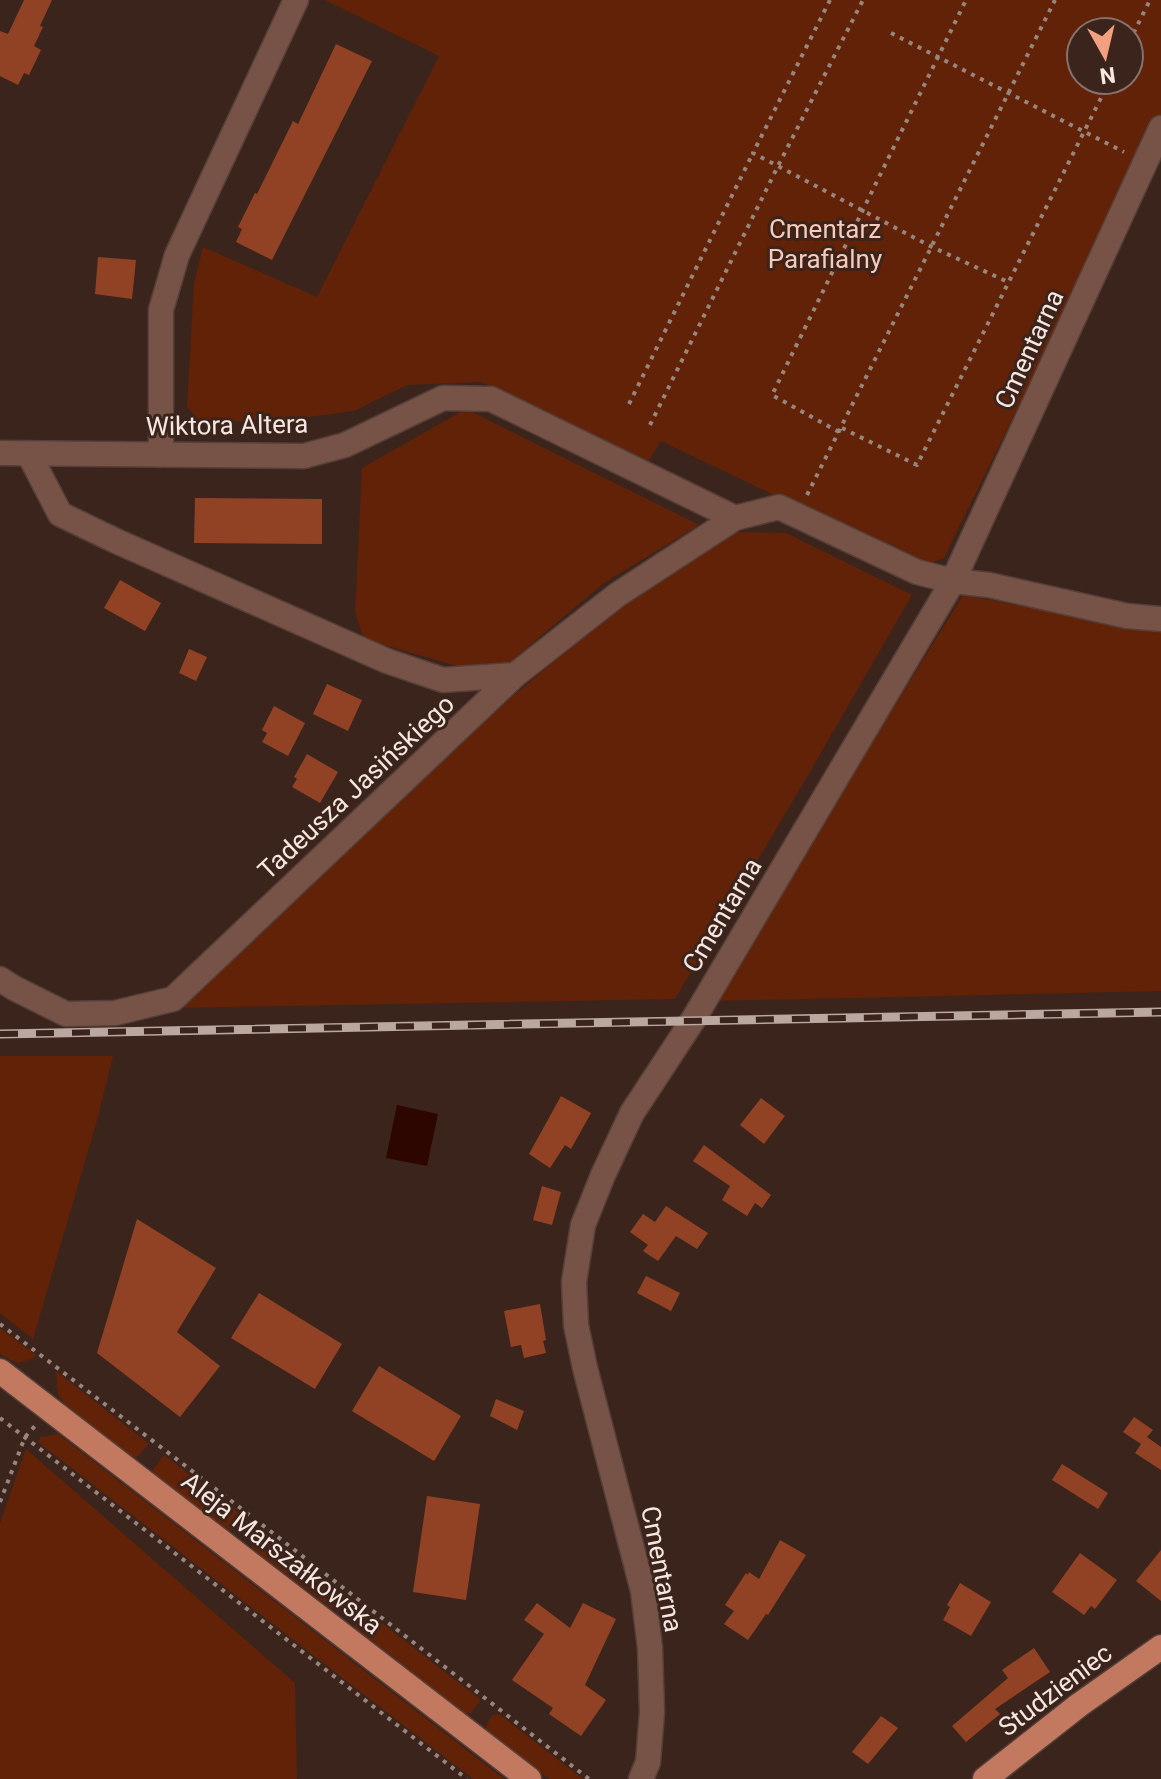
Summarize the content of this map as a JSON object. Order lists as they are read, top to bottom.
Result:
{
  "streets": {
    "main road": ["Aleja Marszałkowska", "Studzieniec"],
    "street": ["Cmentarna", "Wiktora Altera", "Tadeusza Jasińskiego"]
  },
  "crossings": [
    ["Cmentarna", "Tadeusza Jasińskiego"],
    ["Wiktora Altera", "Tadeusza Jasińskiego"]
  ],
  "parks": ["Cmentarz Parafialny"],
  "north": "bottom"
}
